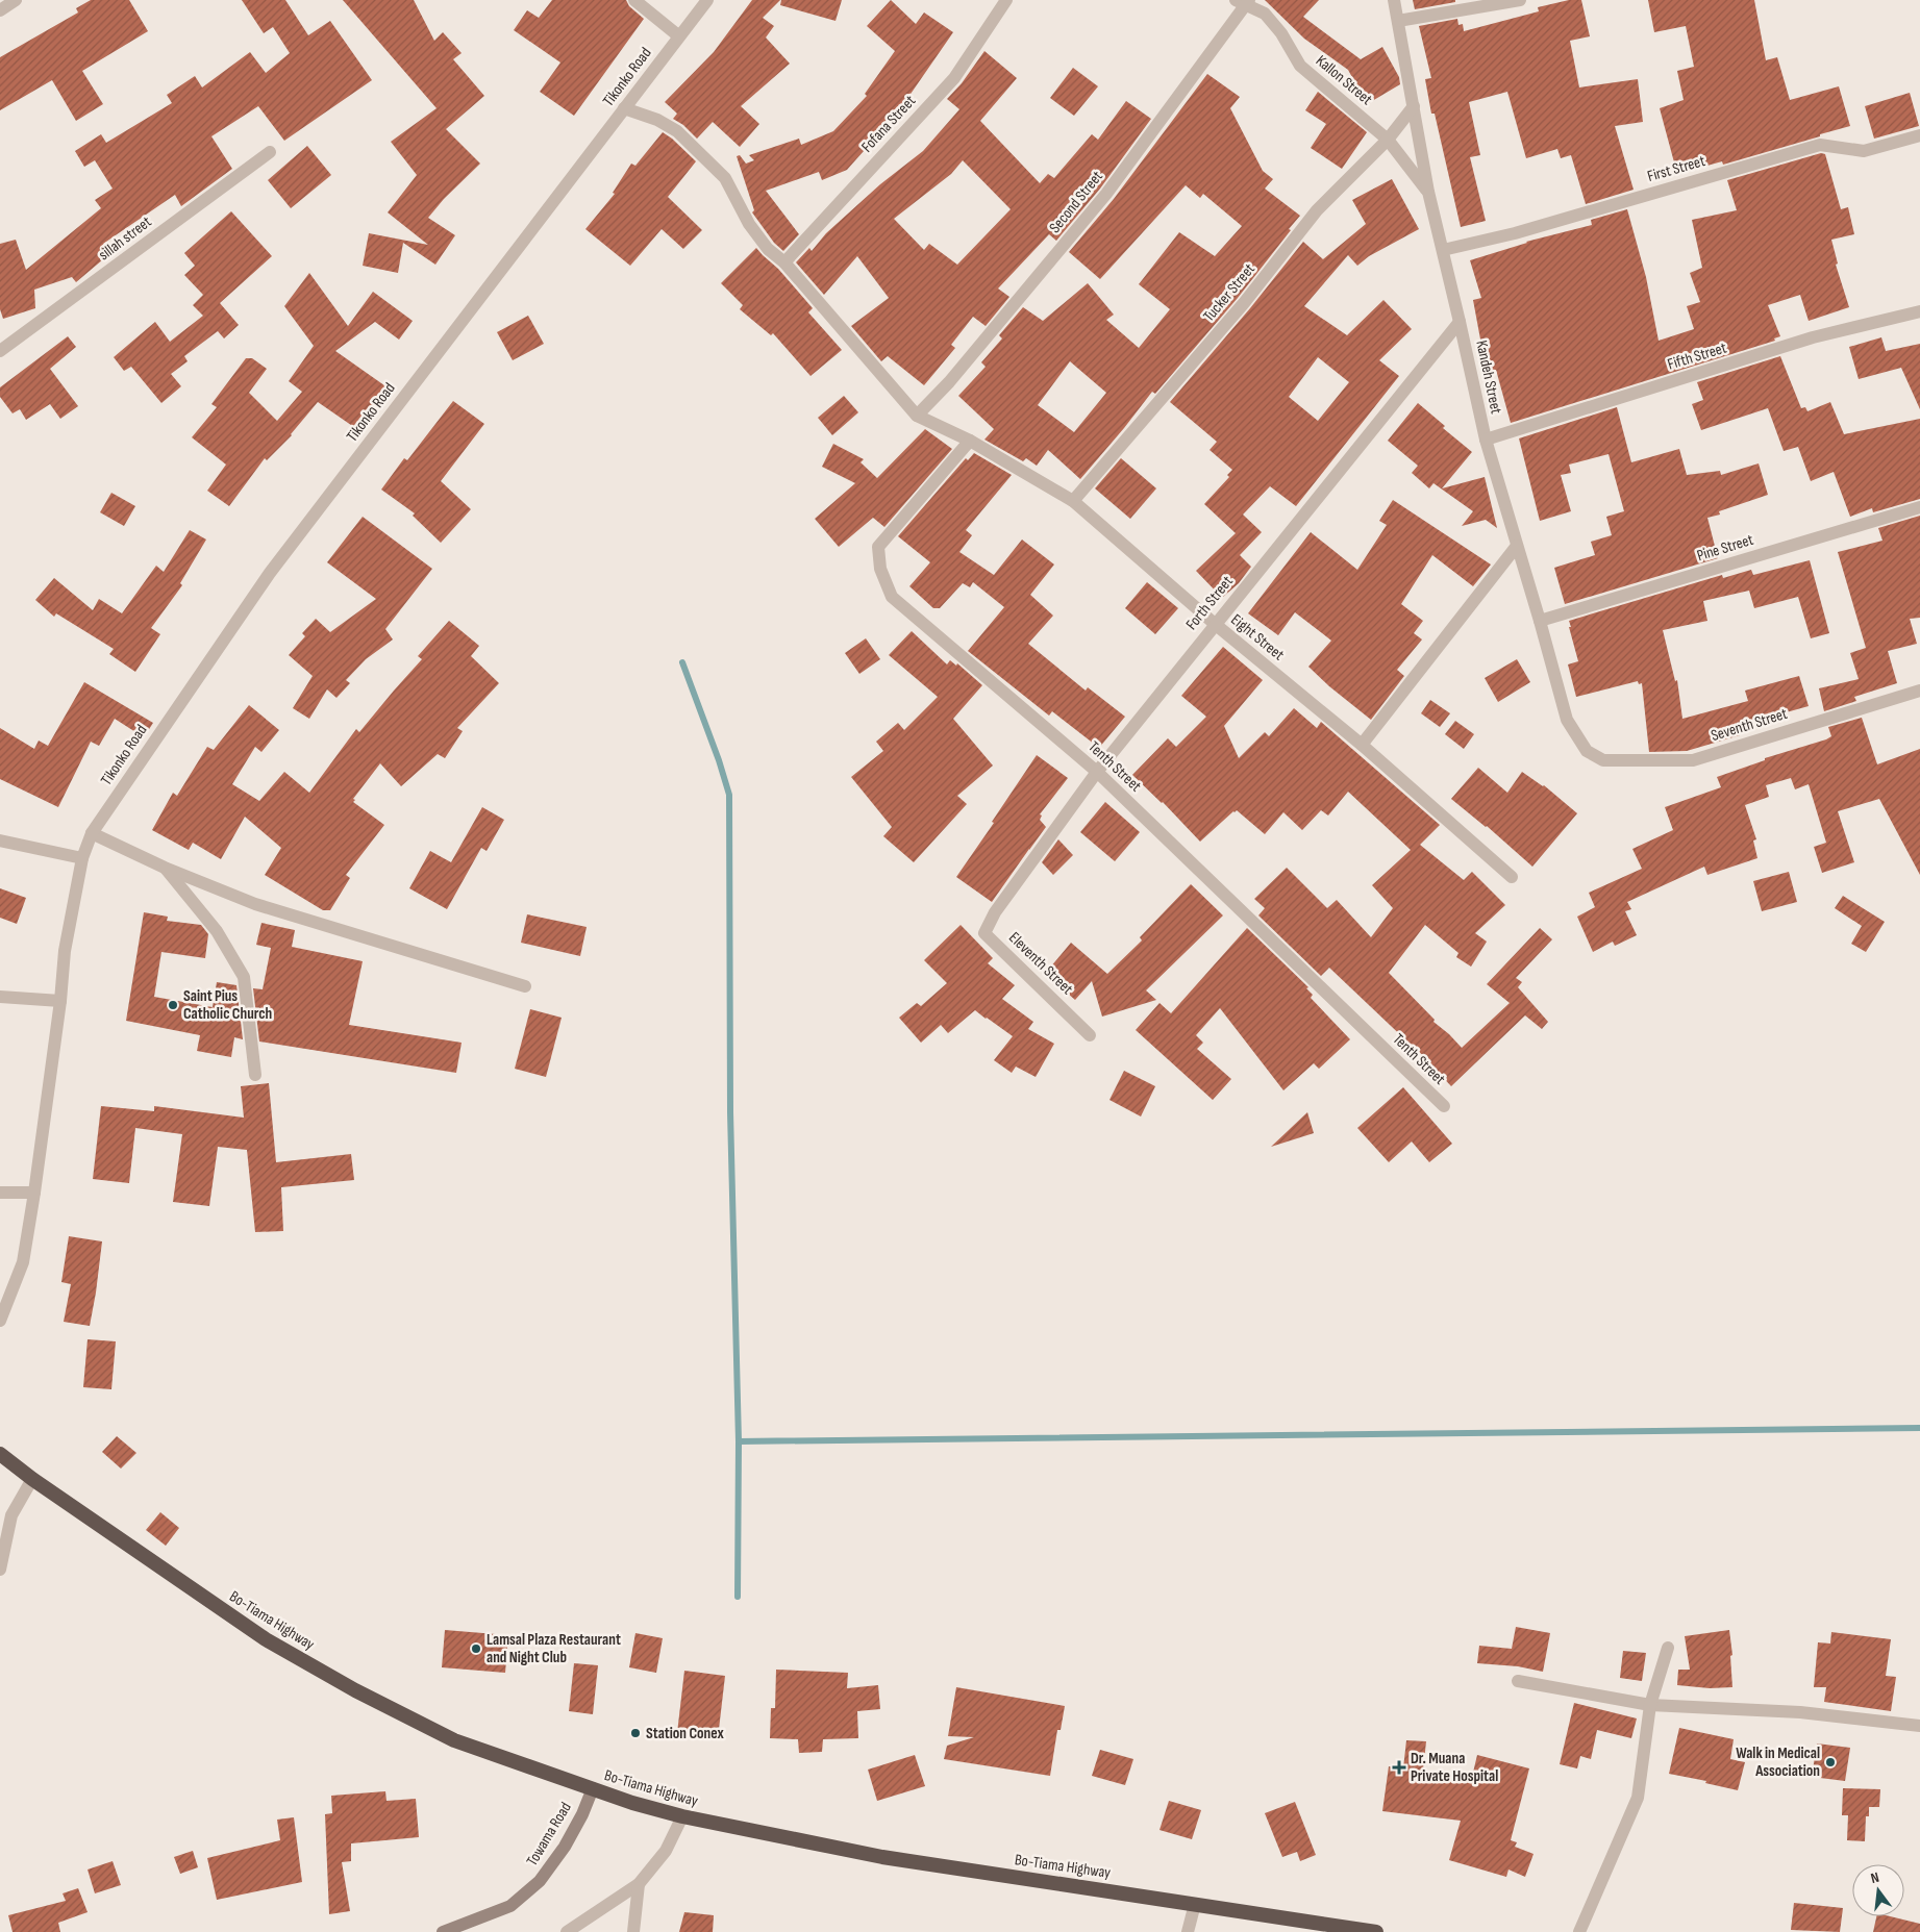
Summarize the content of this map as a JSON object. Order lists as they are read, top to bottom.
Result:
{
  "streets": {
    "highway": ["Bo-Tiama Highway"],
    "main road": ["Towama Road"],
    "street": [
      "Tikonko Road",
      "Kallon Street",
      "Fofana Street",
      "First Street",
      "Second Street",
      "sillah street",
      "Tucker Street",
      "Fifth Street",
      "Kandeh Street",
      "Pine Street",
      "Forth Street",
      "Eight Street",
      "Seventh Street",
      "Tenth Street",
      "Eleventh Street"
    ]
  },
  "crossings": [
    ["Kallon Street", "Second Street"],
    ["Kallon Street", "Tucker Street"],
    ["Kallon Street", "Kandeh Street"],
    ["First Street", "Kandeh Street"],
    ["Second Street", "Eight Street"],
    ["Tucker Street", "Kandeh Street"],
    ["Tucker Street", "Eight Street"],
    ["Fifth Street", "Kandeh Street"],
    ["Kandeh Street", "Pine Street"],
    ["Kandeh Street", "Forth Street"],
    ["Kandeh Street", "Seventh Street"],
    ["Forth Street", "Eight Street"],
    ["Forth Street", "Tenth Street"],
    ["Forth Street", "Eleventh Street"],
    ["Eight Street", "Tenth Street"],
    ["Bo-Tiama Highway", "Towama Road"]
  ],
  "places": {
    "other": [
      "Saint Pius Catholic Church",
      "Lamsal Plaza Restaurant and Night Club",
      "Station Conex",
      "Walk in Medical Association"
    ],
    "health": ["Dr. Muana Private Hospital"]
  },
  "north": "top"
}
